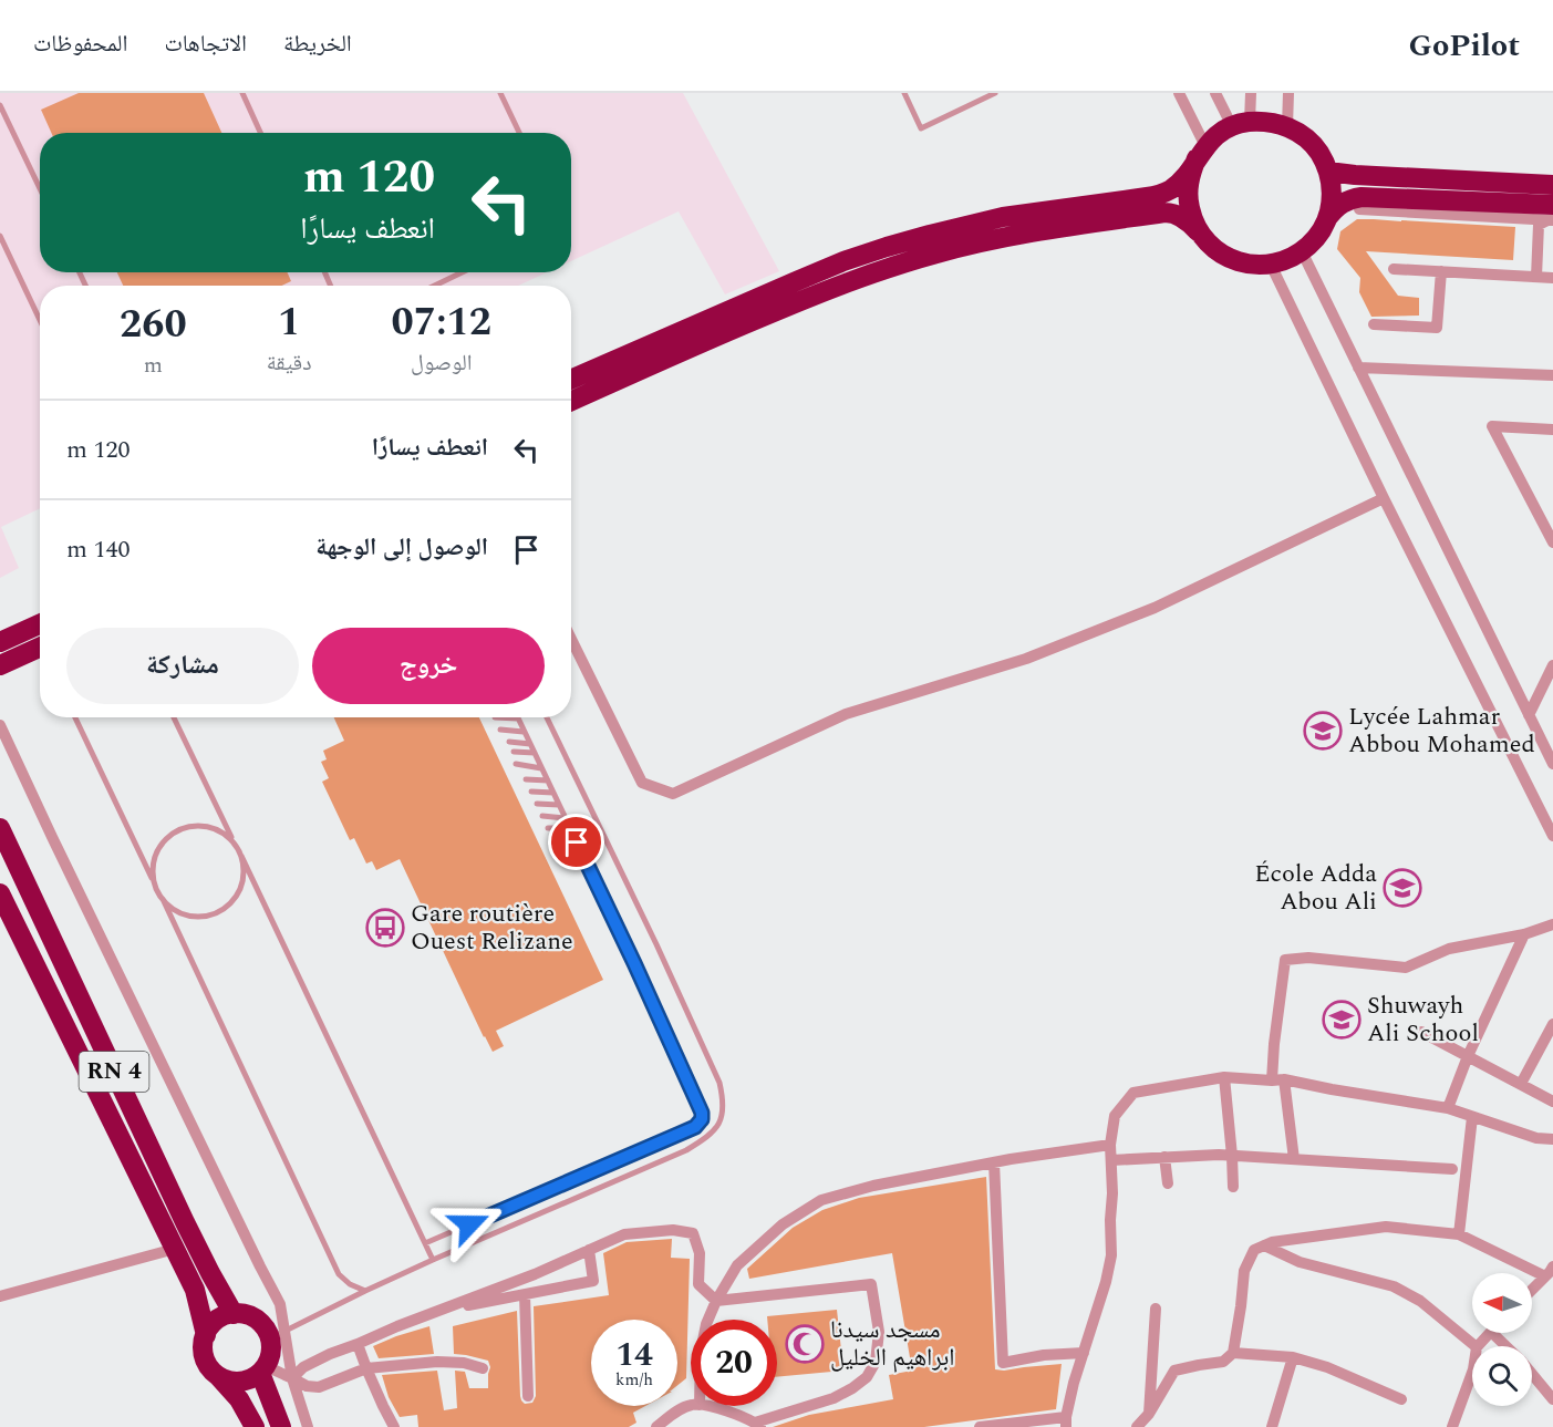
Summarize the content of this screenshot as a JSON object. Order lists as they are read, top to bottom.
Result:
{
  "streets": {
    "highway": ["RN 4"]
  },
  "places": {
    "school or university": ["Lycée Lahmar Abbou Mohamed", "École Adda Abou Ali", "Shuwayh Ali School"],
    "bus stop": ["Gare routière Ouest Relizane"],
    "mosque": ["مسجد سيدنا ابراهيم الخليل"]
  },
  "north": "left",
  "page": {
    "header": "GoPilot",
    "nav": ["الخريطة", "الاتجاهات", "المحفوظات"],
    "turn": ["120 m", "انعطف يسارًا"],
    "eta": [
      "07:12",
      "الوصول",
      "1",
      "دقيقة",
      "260",
      "m"
    ],
    "list": [
      {
        "name": "انعطف يسارًا",
        "value": "120 m"
      },
      {
        "name": "الوصول إلى الوجهة",
        "value": "140 m"
      }
    ],
    "buttons": ["خروج", "مشاركة"],
    "speed": "14 km/h",
    "limit": "20"
  }
}
